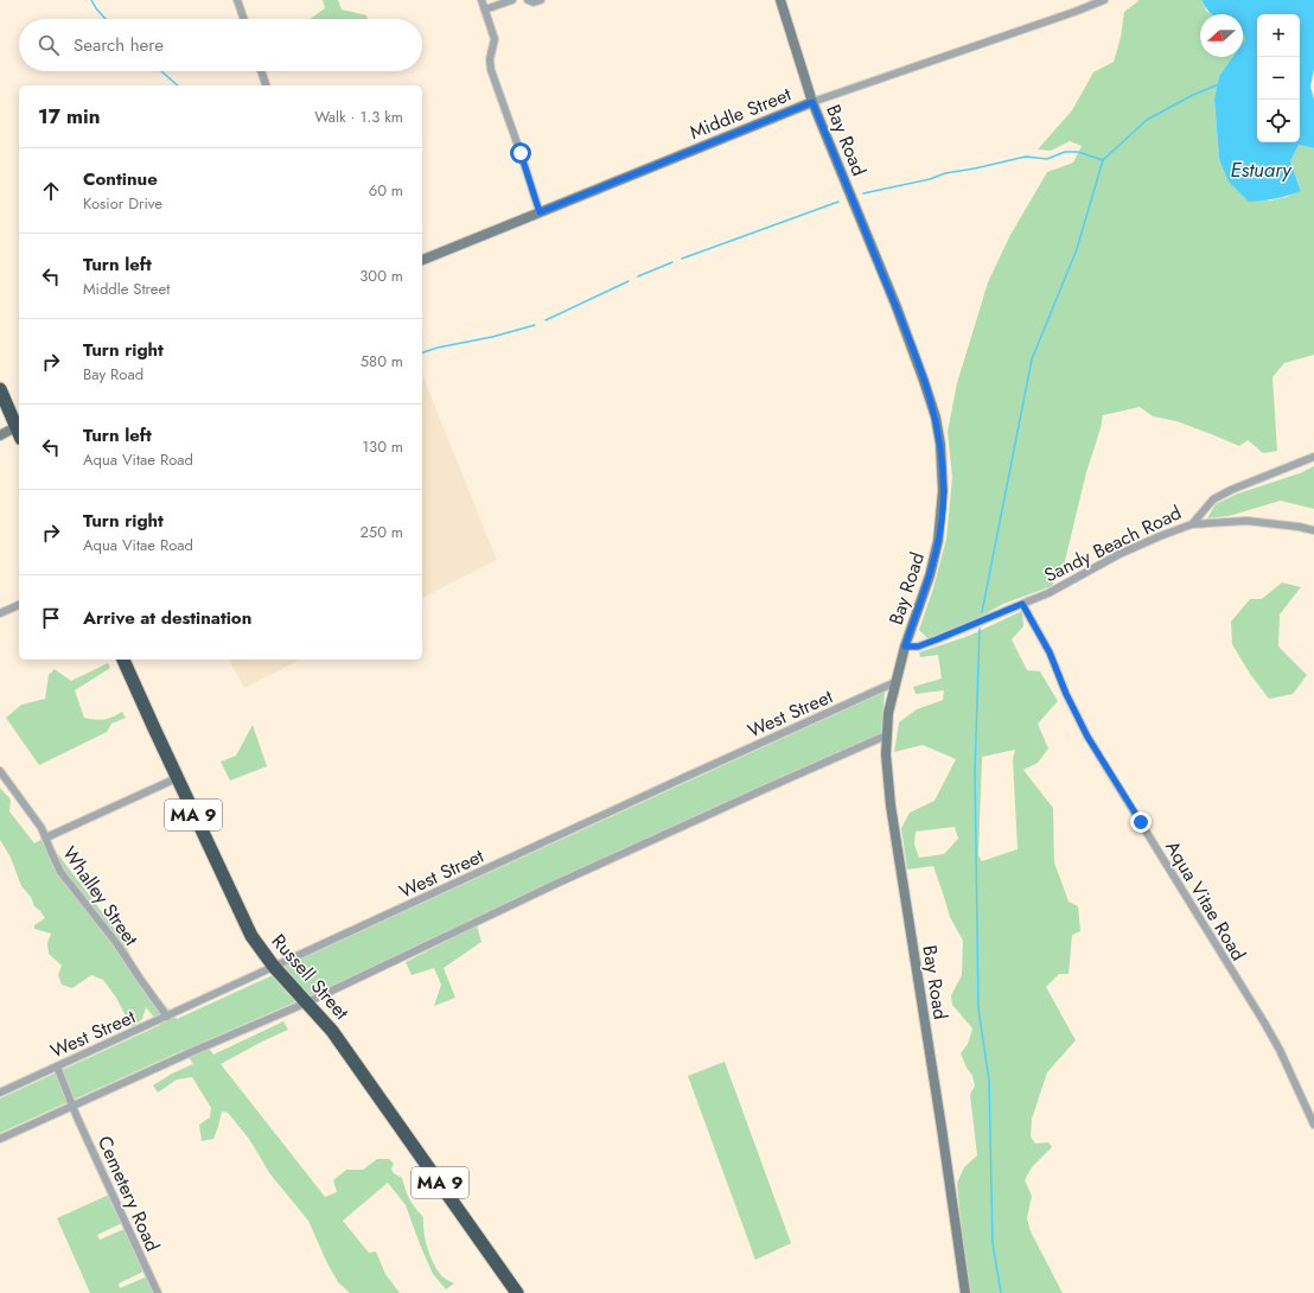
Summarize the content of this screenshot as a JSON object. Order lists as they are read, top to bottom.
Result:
{
  "streets": {
    "highway": ["MA 9", "Russell Street"],
    "main road": ["Middle Street", "Bay Road"],
    "street": [
      "Sandy Beach Road",
      "West Street",
      "Whalley Street",
      "Aqua Vitae Road",
      "Cemetery Road"
    ]
  },
  "crossings": [
    ["Middle Street", "Bay Road"],
    ["Bay Road", "West Street"],
    ["Sandy Beach Road", "Aqua Vitae Road"],
    ["West Street", "Whalley Street"],
    ["West Street", "Russell Street"],
    ["West Street", "Cemetery Road"],
    ["Whalley Street", "Russell Street"]
  ],
  "water": ["Estuary"],
  "north": "left",
  "page": {
    "map_buttons": ["+", "−"],
    "search": "Search here",
    "heading": ["17 min", "Walk · 1.3 km"],
    "list": [
      ["Continue", "Kosior Drive", "60 m"],
      ["Turn left", "Middle Street", "300 m"],
      ["Turn right", "Bay Road", "580 m"],
      ["Turn left", "Aqua Vitae Road", "130 m"],
      ["Turn right", "Aqua Vitae Road", "250 m"],
      "Arrive at destination"
    ]
  }
}
